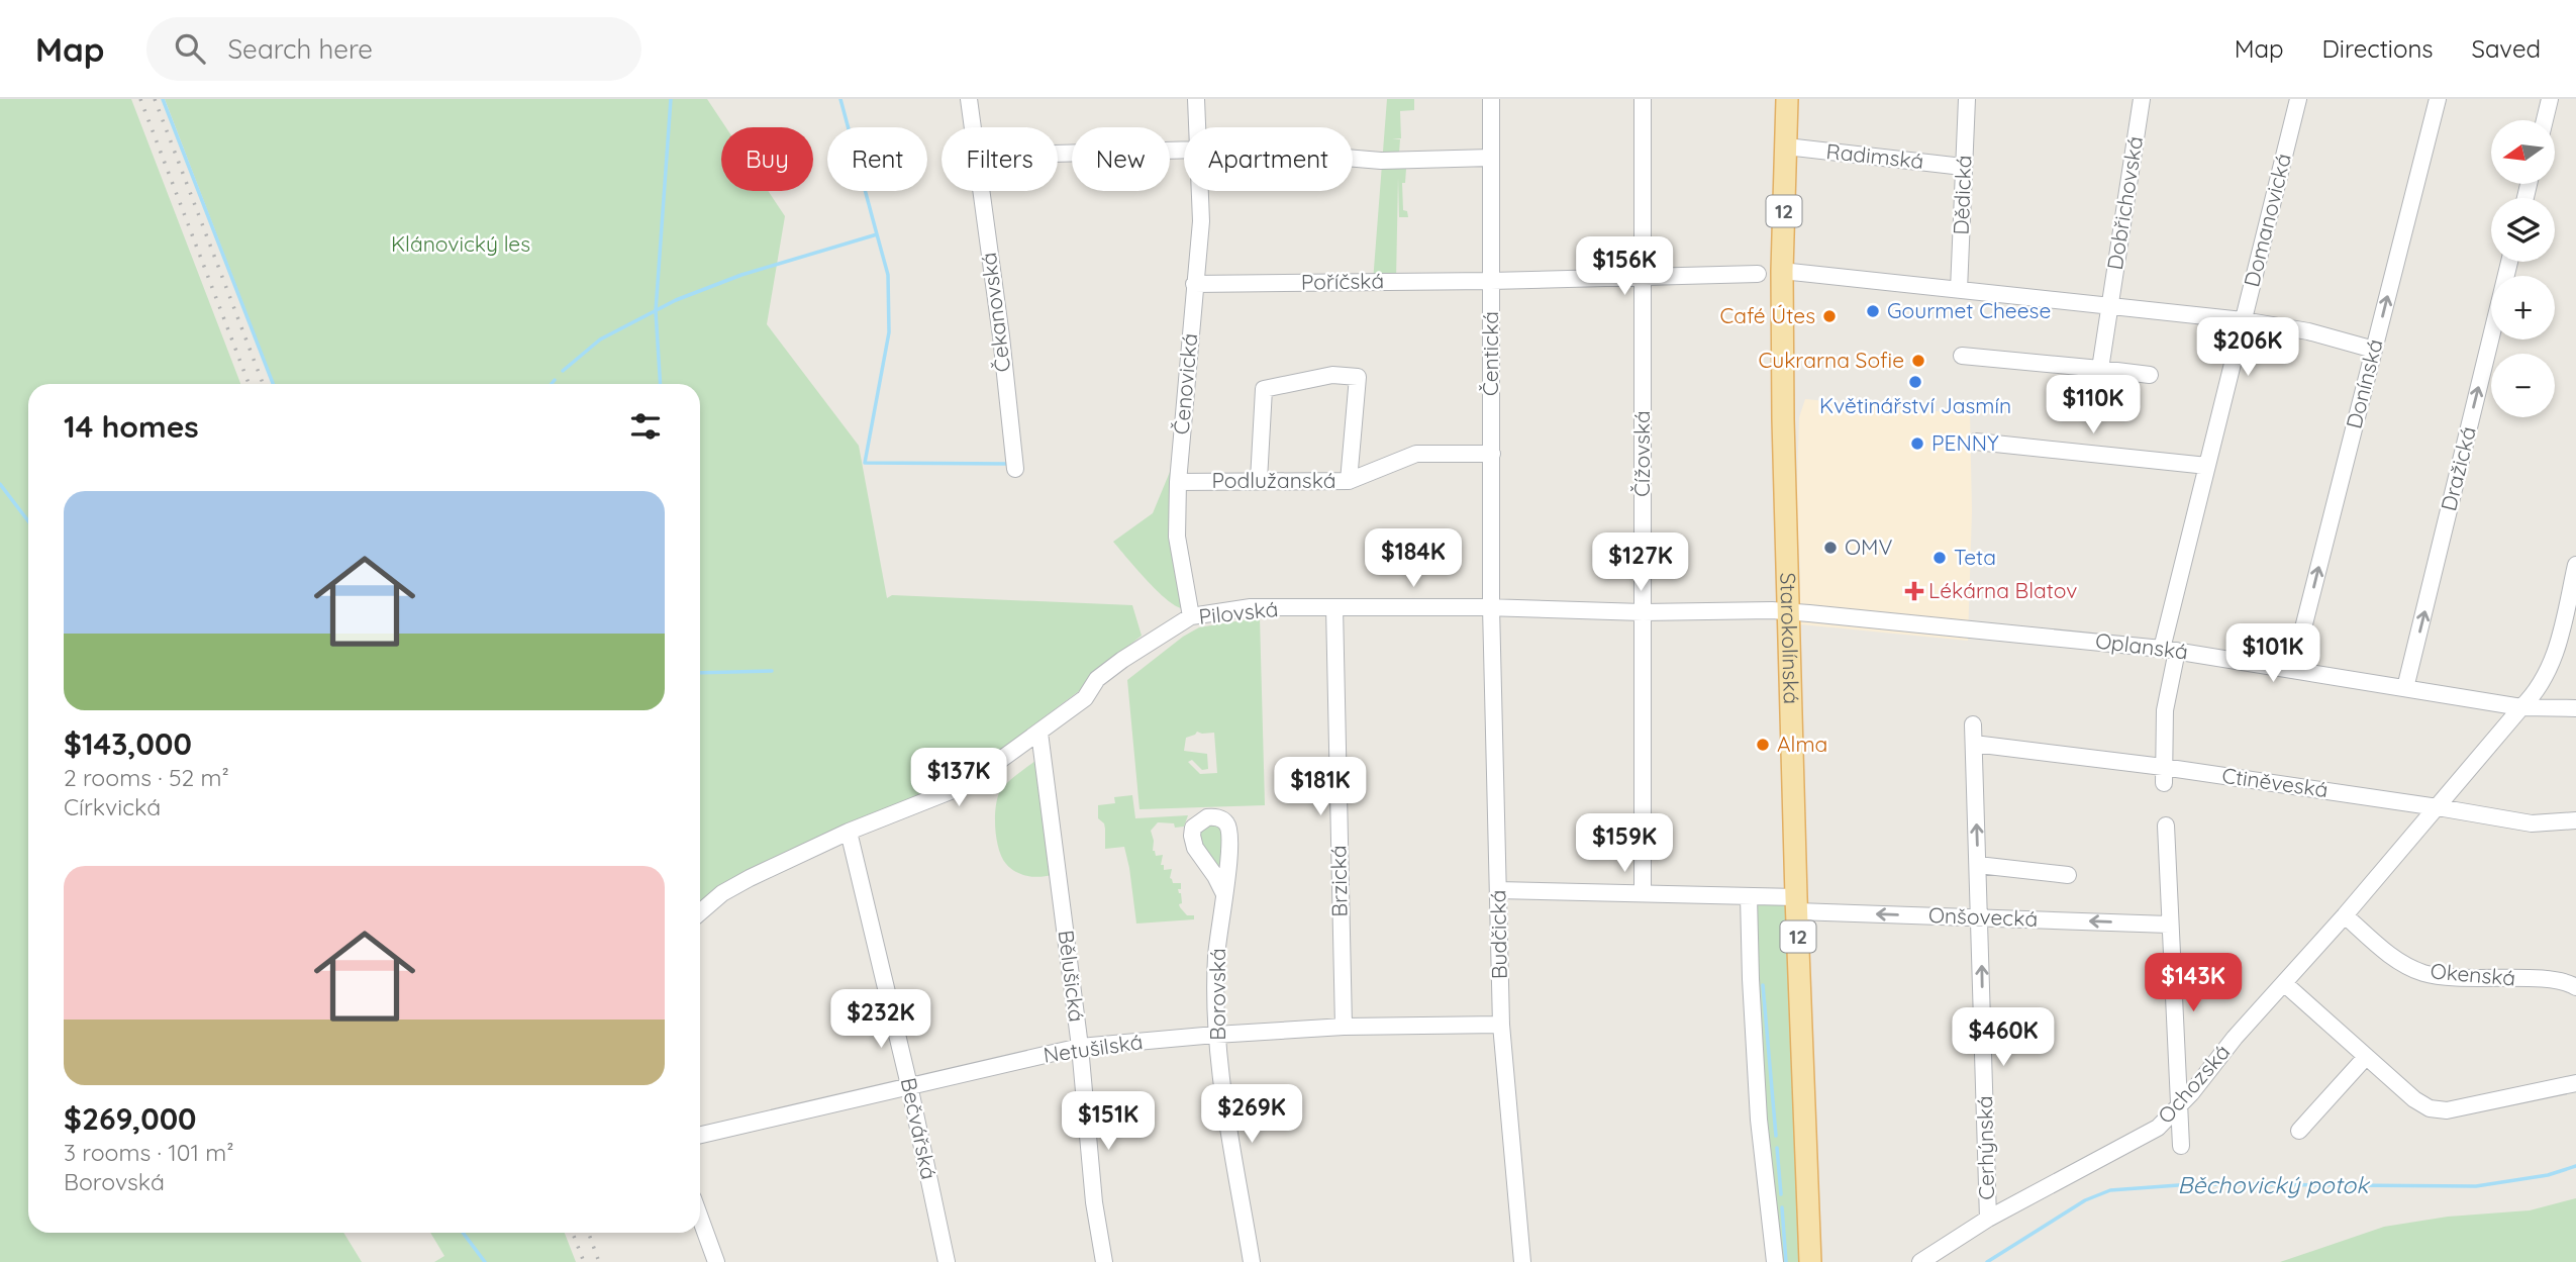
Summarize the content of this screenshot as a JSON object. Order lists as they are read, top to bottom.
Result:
{
  "streets": {
    "main road": ["12", "Starokolínská"],
    "street": [
      "Radimská",
      "Dědická",
      "Dobřichovská",
      "Domanovická",
      "Poříčská",
      "Čekanovská",
      "Čentická",
      "Čenovická",
      "Donínská",
      "Čížovská",
      "Dražická",
      "Podlužanská",
      "Pilovská",
      "Oplanská",
      "Ctiněveská",
      "Brzická",
      "Onšovecká",
      "Budčická",
      "Okenská",
      "Bělušická",
      "Borovská",
      "Netušilská",
      "Ochozská",
      "Bečvářská",
      "Cerhýnská"
    ]
  },
  "crossings": [
    ["Radimská", "Dědická"],
    ["Radimská", "Starokolínská"],
    ["Domanovická", "Oplanská"],
    ["Domanovická", "Ctiněveská"],
    ["Poříčská", "Čentická"],
    ["Poříčská", "Čenovická"],
    ["Poříčská", "Čížovská"],
    ["Čentická", "Podlužanská"],
    ["Čentická", "Pilovská"],
    ["Čentická", "Budčická"],
    ["Čenovická", "Podlužanská"],
    ["Čenovická", "Pilovská"],
    ["Donínská", "Oplanská"],
    ["Čížovská", "Pilovská"],
    ["Čížovská", "Onšovecká"],
    ["Dražická", "Oplanská"],
    ["Pilovská", "Starokolínská"],
    ["Pilovská", "Oplanská"],
    ["Pilovská", "Brzická"],
    ["Pilovská", "Budčická"],
    ["Pilovská", "Bělušická"],
    ["Pilovská", "Bečvářská"],
    ["Starokolínská", "Oplanská"],
    ["Starokolínská", "Onšovecká"],
    ["Oplanská", "Ochozská"],
    ["Ctiněveská", "Ochozská"],
    ["Ctiněveská", "Cerhýnská"],
    ["Brzická", "Netušilská"],
    ["Onšovecká", "Budčická"],
    ["Onšovecká", "Cerhýnská"],
    ["Budčická", "Netušilská"],
    ["Okenská", "Ochozská"],
    ["Bělušická", "Netušilská"],
    ["Borovská", "Netušilská"],
    ["Netušilská", "Bečvářská"],
    ["Ochozská", "Cerhýnská"]
  ],
  "one_way": [
    "Donínská",
    "Dražická",
    "Onšovecká",
    "Cerhýnská"
  ],
  "water": ["Běchovický potok"],
  "parks": ["Klánovický les"],
  "places": {
    "other": [
      "Gourmet Cheese",
      "Café Útes",
      "Cukrarna Sofie",
      "Květinářství Jasmín",
      "PENNY",
      "OMV",
      "Teta",
      "Alma"
    ],
    "health": ["Lékárna Blatov"]
  },
  "north": "left",
  "page": {
    "header": "Map",
    "search": "Search here",
    "nav": ["Map", "Directions", "Saved"],
    "map_buttons": ["+", "−"],
    "chip": [
      "Buy",
      "Rent",
      "Filters",
      "New",
      "Apartment"
    ],
    "price": [
      "$156K",
      "$206K",
      "$110K",
      "$184K",
      "$127K",
      "$101K",
      "$137K",
      "$181K",
      "$159K",
      "$143K",
      "$232K",
      "$460K",
      "$269K",
      "$151K"
    ],
    "heading": "14 homes",
    "list": [
      {
        "name": "$143,000",
        "note": "2 rooms · 52 m² · Církvická"
      },
      {
        "name": "$269,000",
        "note": "3 rooms · 101 m² · Borovská"
      }
    ]
  }
}
